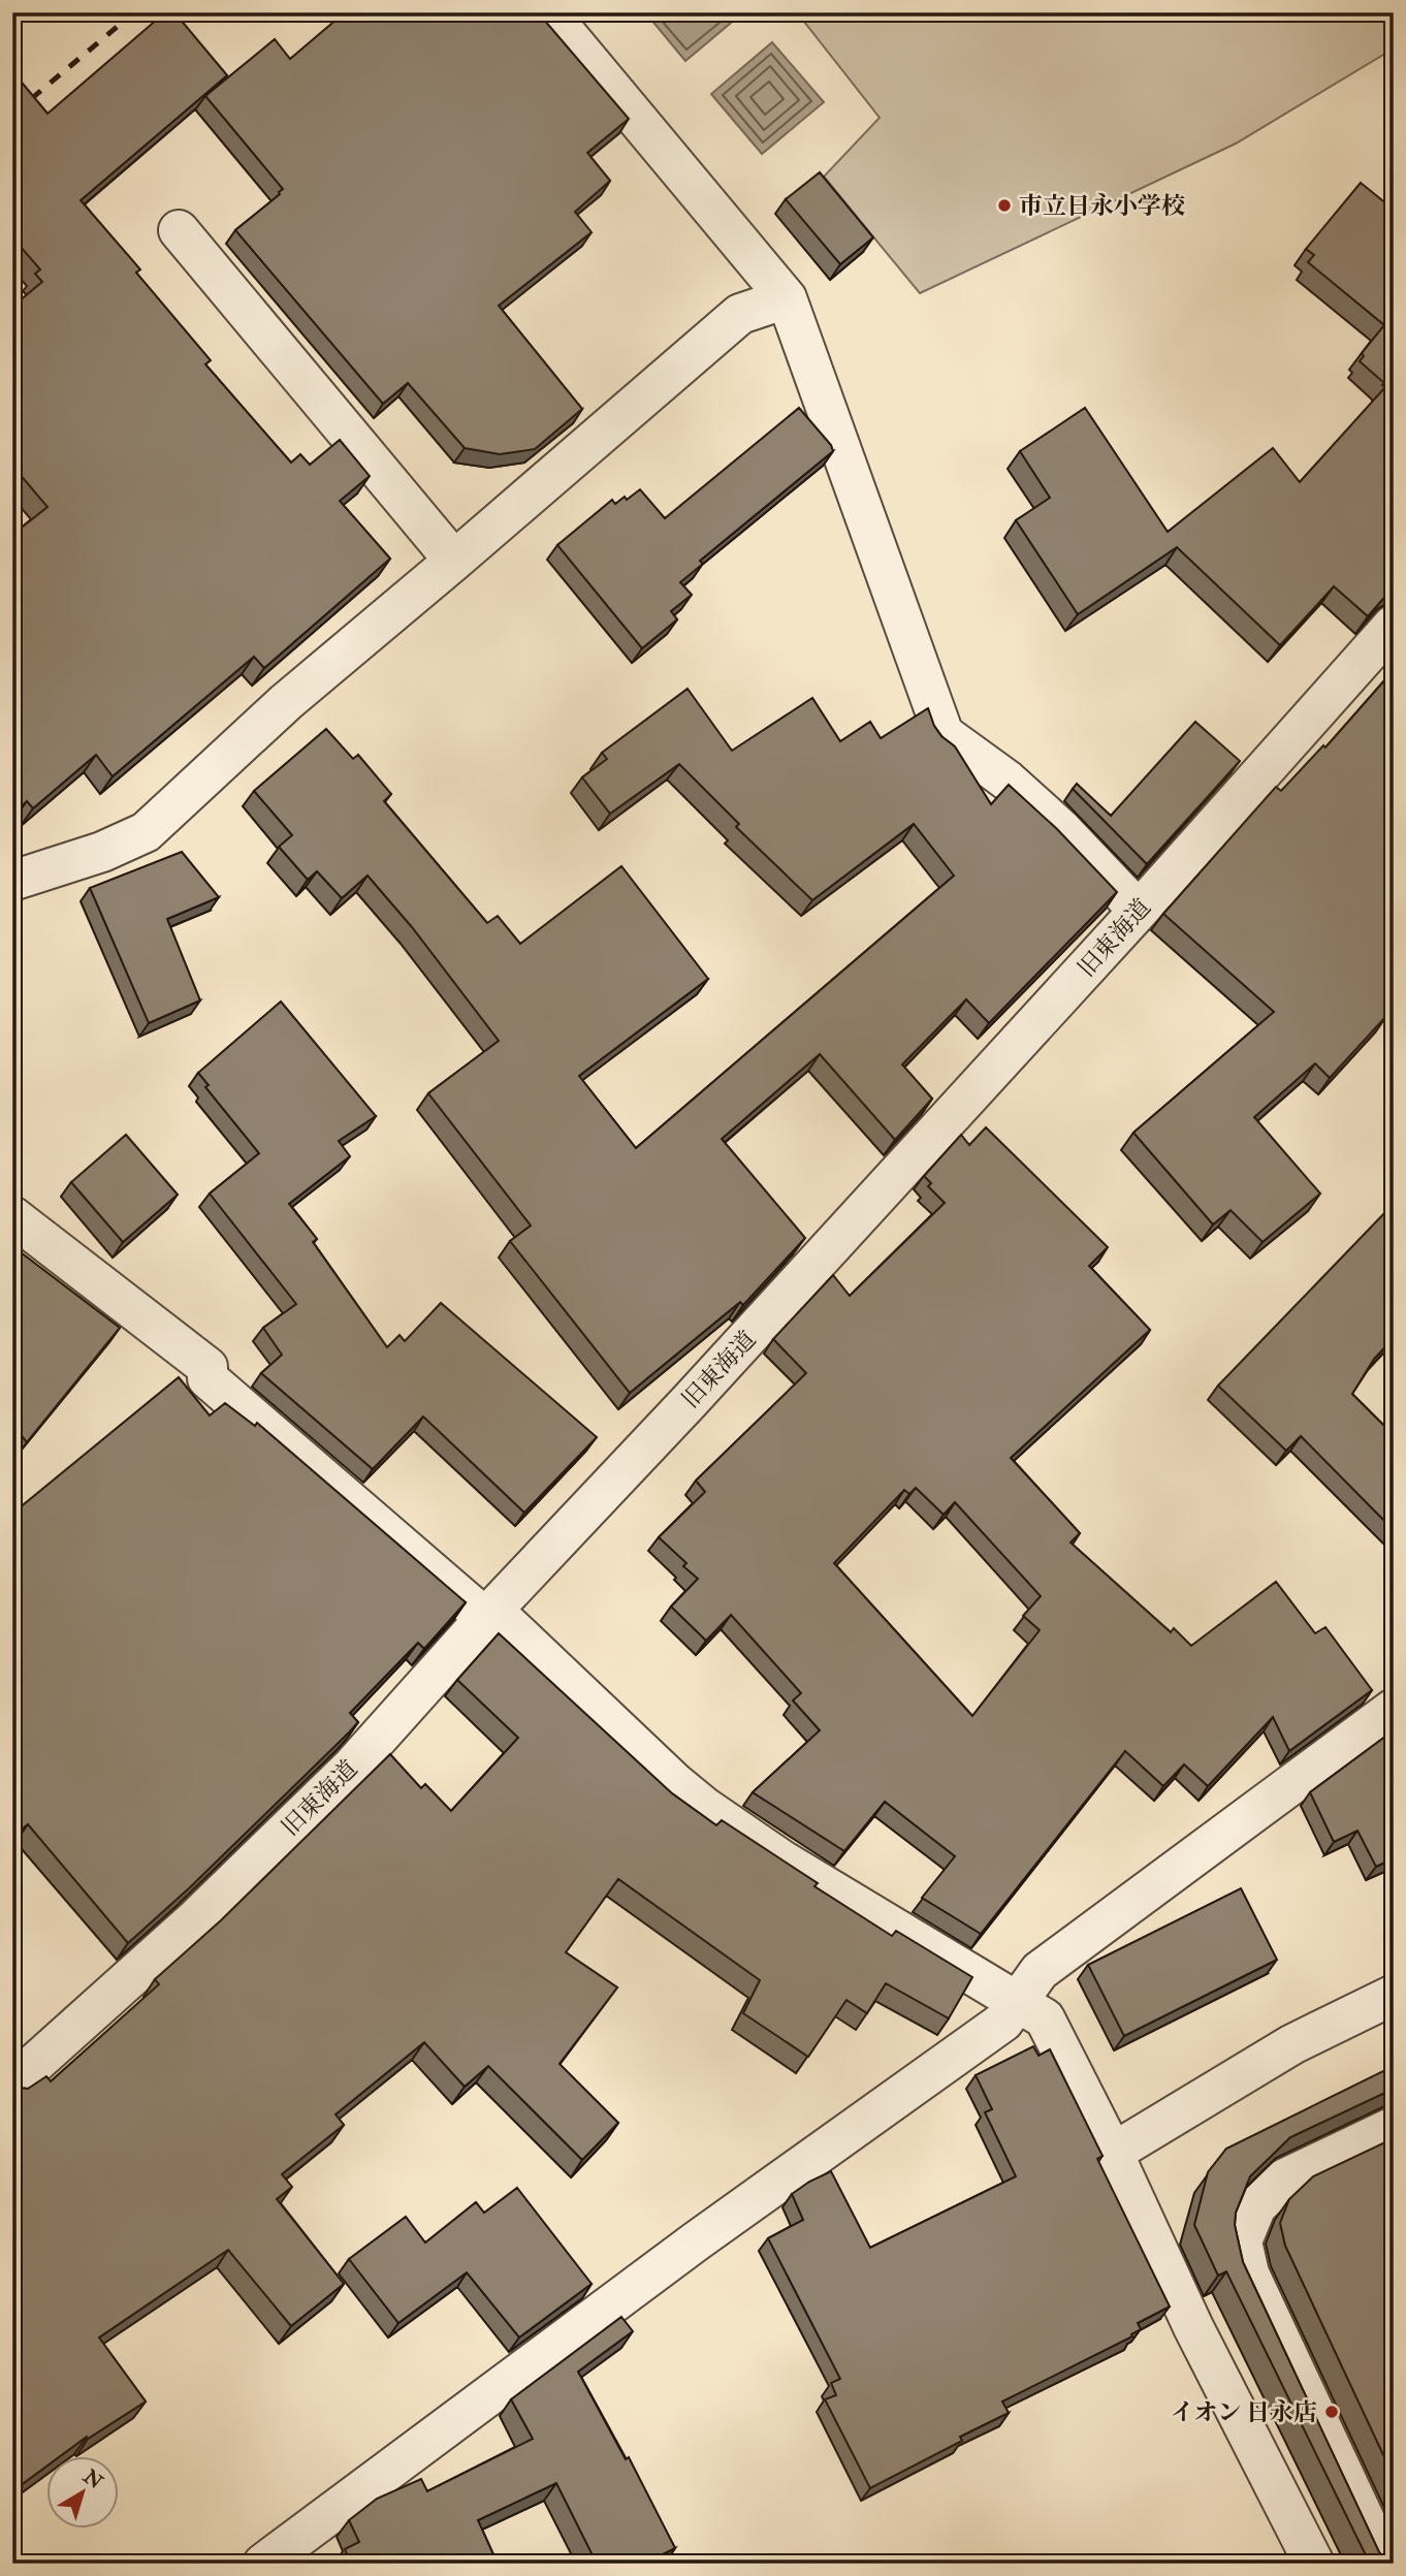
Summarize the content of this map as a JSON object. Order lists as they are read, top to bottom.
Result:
{
  "streets": {
    "street": ["旧東海道"]
  },
  "places": ["市立日永小学校", "イオン 日永店"],
  "north": "top right"
}
